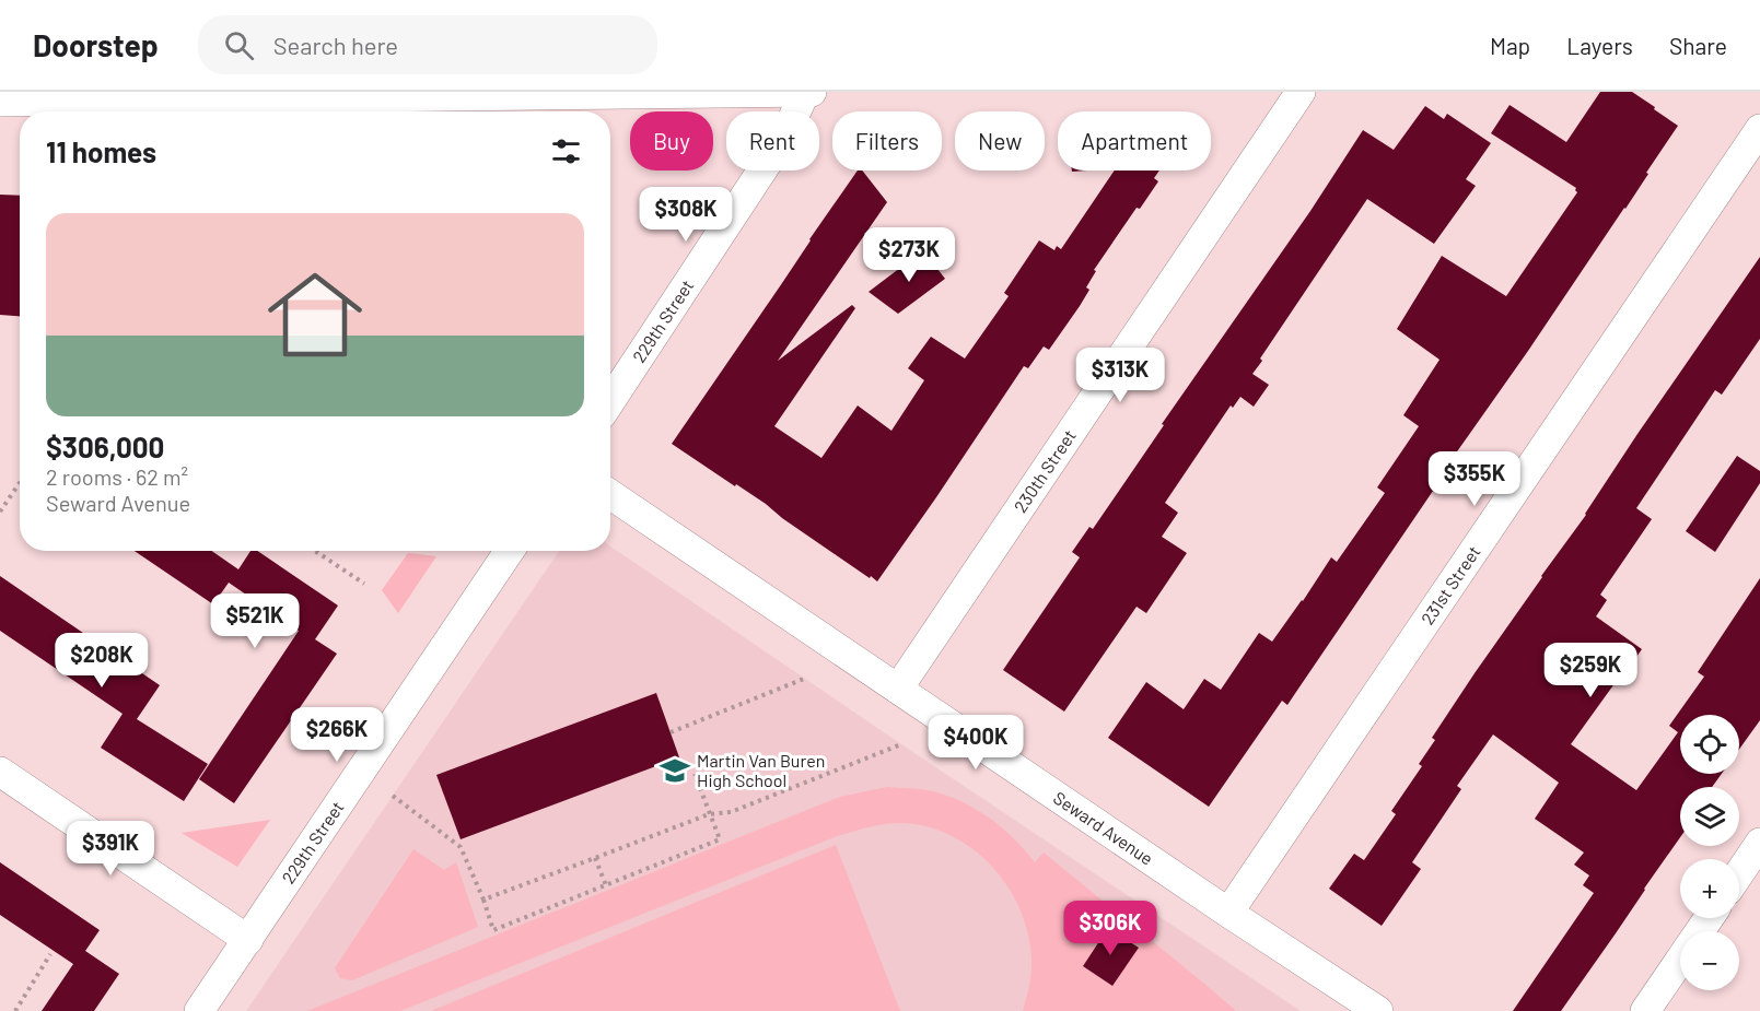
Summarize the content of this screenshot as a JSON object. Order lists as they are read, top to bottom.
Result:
{
  "streets": {
    "street": [
      "229th Street",
      "230th Street",
      "231st Street",
      "Seward Avenue"
    ]
  },
  "crossings": [
    ["230th Street", "Seward Avenue"],
    ["231st Street", "Seward Avenue"]
  ],
  "places": {
    "school or university": ["Martin Van Buren High School"]
  },
  "page": {
    "header": "Doorstep",
    "search": "Search here",
    "nav": ["Map", "Layers", "Share"],
    "chip": [
      "Buy",
      "Rent",
      "Filters",
      "New",
      "Apartment"
    ],
    "heading": "11 homes",
    "price": [
      "$308K",
      "$273K",
      "$313K",
      "$355K",
      "$521K",
      "$208K",
      "$259K",
      "$266K",
      "$400K",
      "$391K",
      "$306K"
    ],
    "list": [
      {
        "name": "$306,000",
        "note": "2 rooms · 62 m² · Seward Avenue"
      }
    ],
    "map_buttons": ["+", "−"]
  }
}
